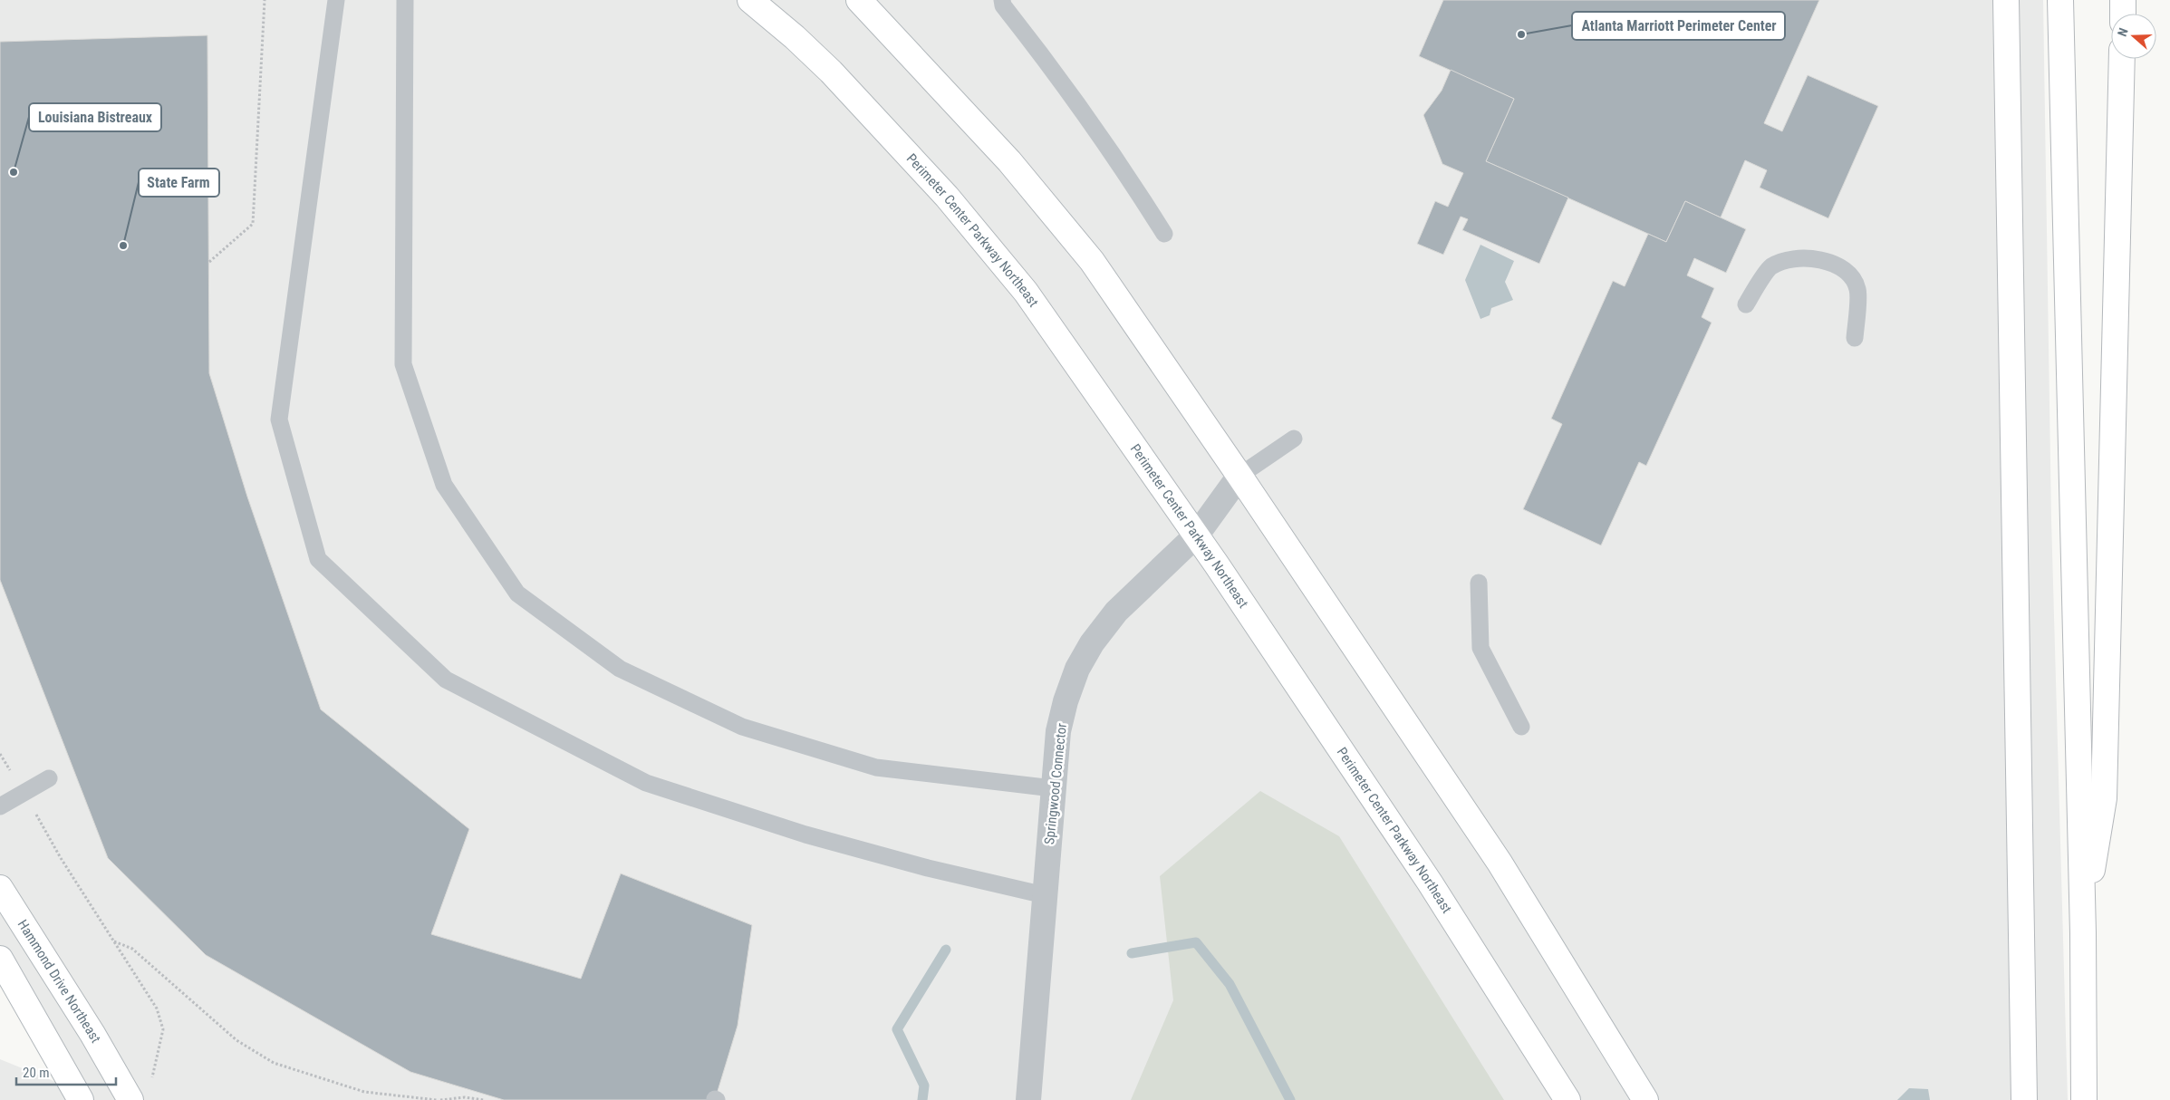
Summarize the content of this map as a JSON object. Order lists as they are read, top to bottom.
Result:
{
  "streets": {
    "main road": ["Perimeter Center Parkway Northeast", "Hammond Drive Northeast"],
    "street": ["Springwood Connector"]
  },
  "crossings": [
    ["Perimeter Center Parkway Northeast", "Springwood Connector"]
  ],
  "places": ["Atlanta Marriott Perimeter Center", "Louisiana Bistreaux", "State Farm"],
  "scale_bar": "20 m",
  "north": "left"
}
